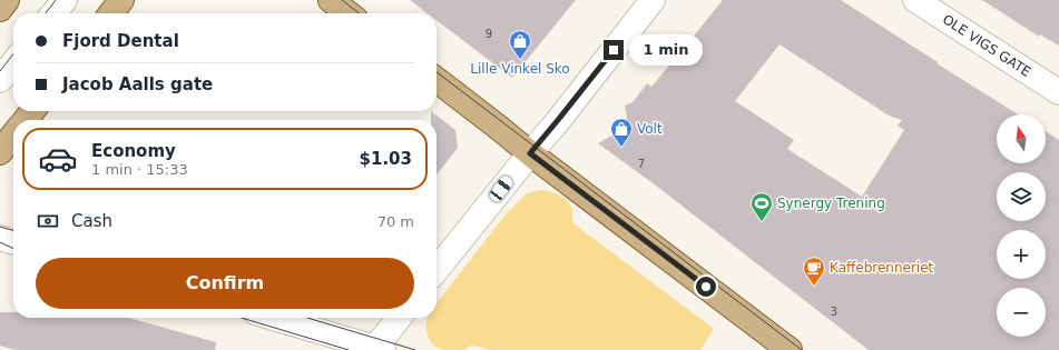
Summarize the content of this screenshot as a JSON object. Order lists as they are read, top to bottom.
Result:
{
  "streets": {
    "street": ["OLE VIGS GATE"]
  },
  "places": {
    "shop": ["Lille Vinkel Sko", "Volt"],
    "sports": ["Synergy Trening"],
    "cafe": ["Kaffebrenneriet"]
  },
  "house_numbers": ["9", "7", "3"],
  "north": "top",
  "page": {
    "banner": ["Fjord Dental", "Jacob Aalls gate"],
    "bubble": "1 min",
    "map_buttons": ["+", "−"],
    "list": [
      {
        "name": "Economy",
        "note": "1 min · 15:33",
        "value": "$1.03"
      }
    ],
    "pay": ["Cash", "70 m"],
    "buttons": "Confirm"
  }
}
